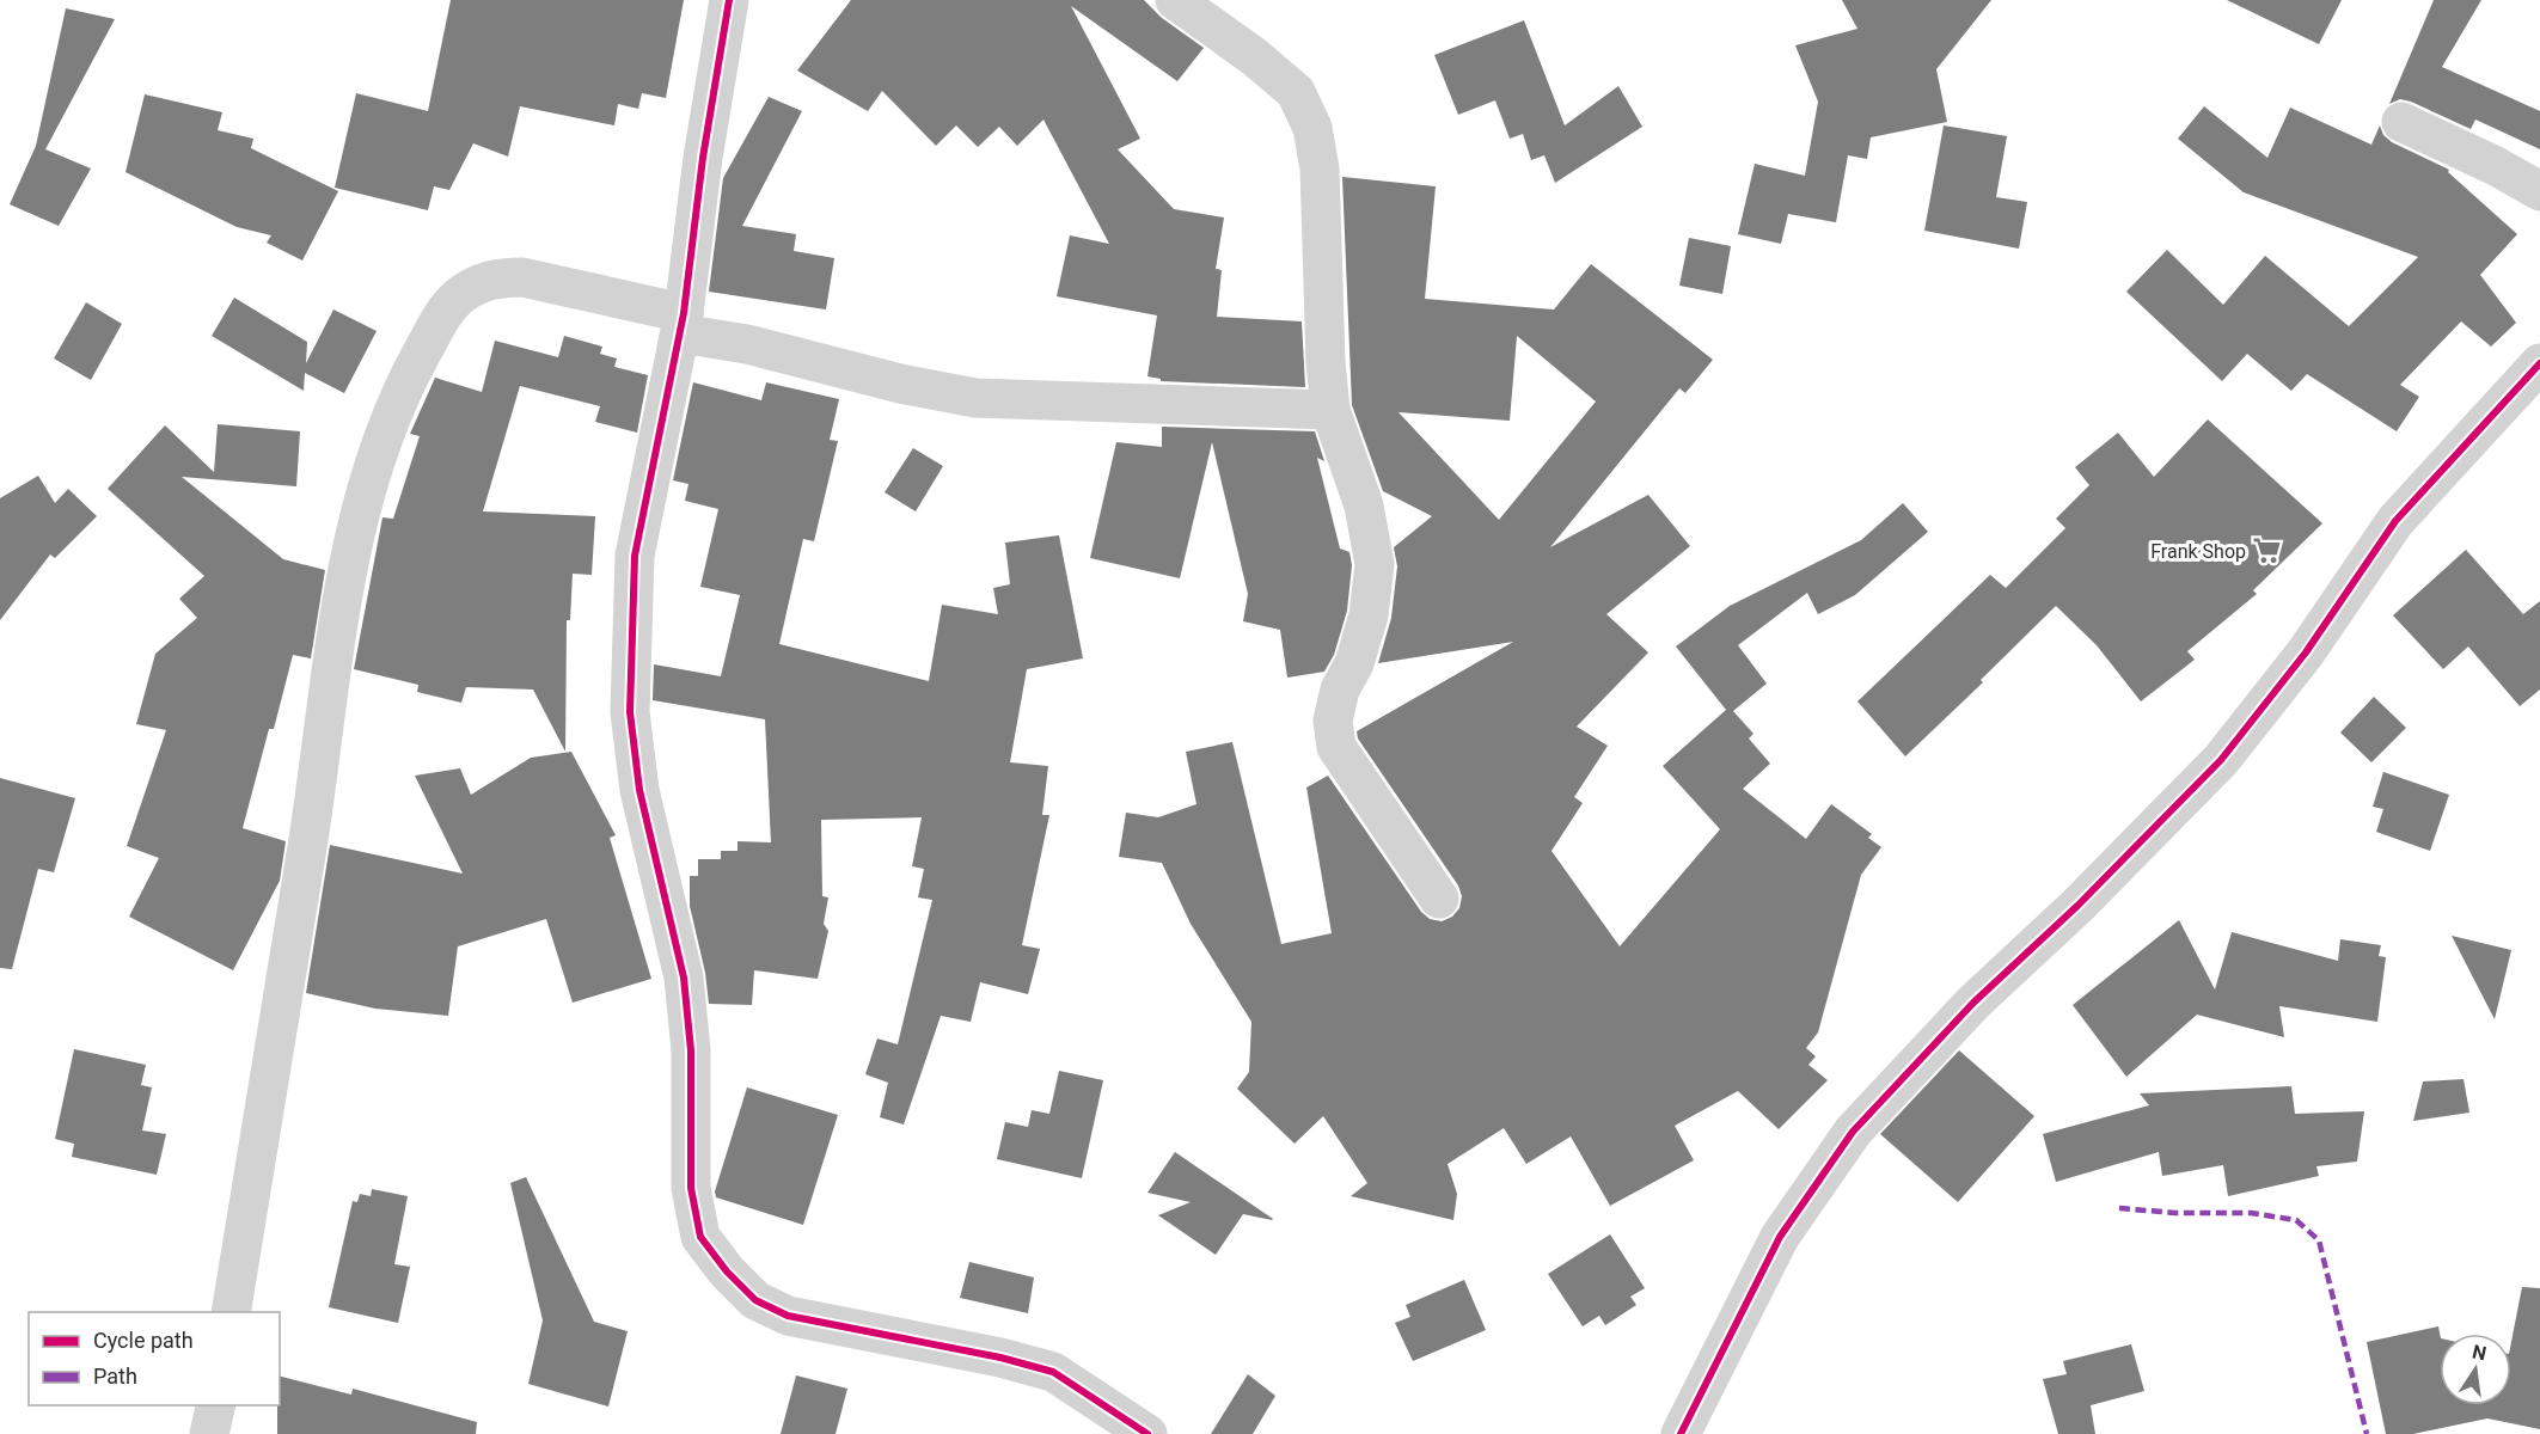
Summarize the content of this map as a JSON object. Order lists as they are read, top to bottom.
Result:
{
  "places": {
    "supermarket": ["Frank Shop"]
  },
  "legend": ["Cycle path", "Path"],
  "north": "top"
}
